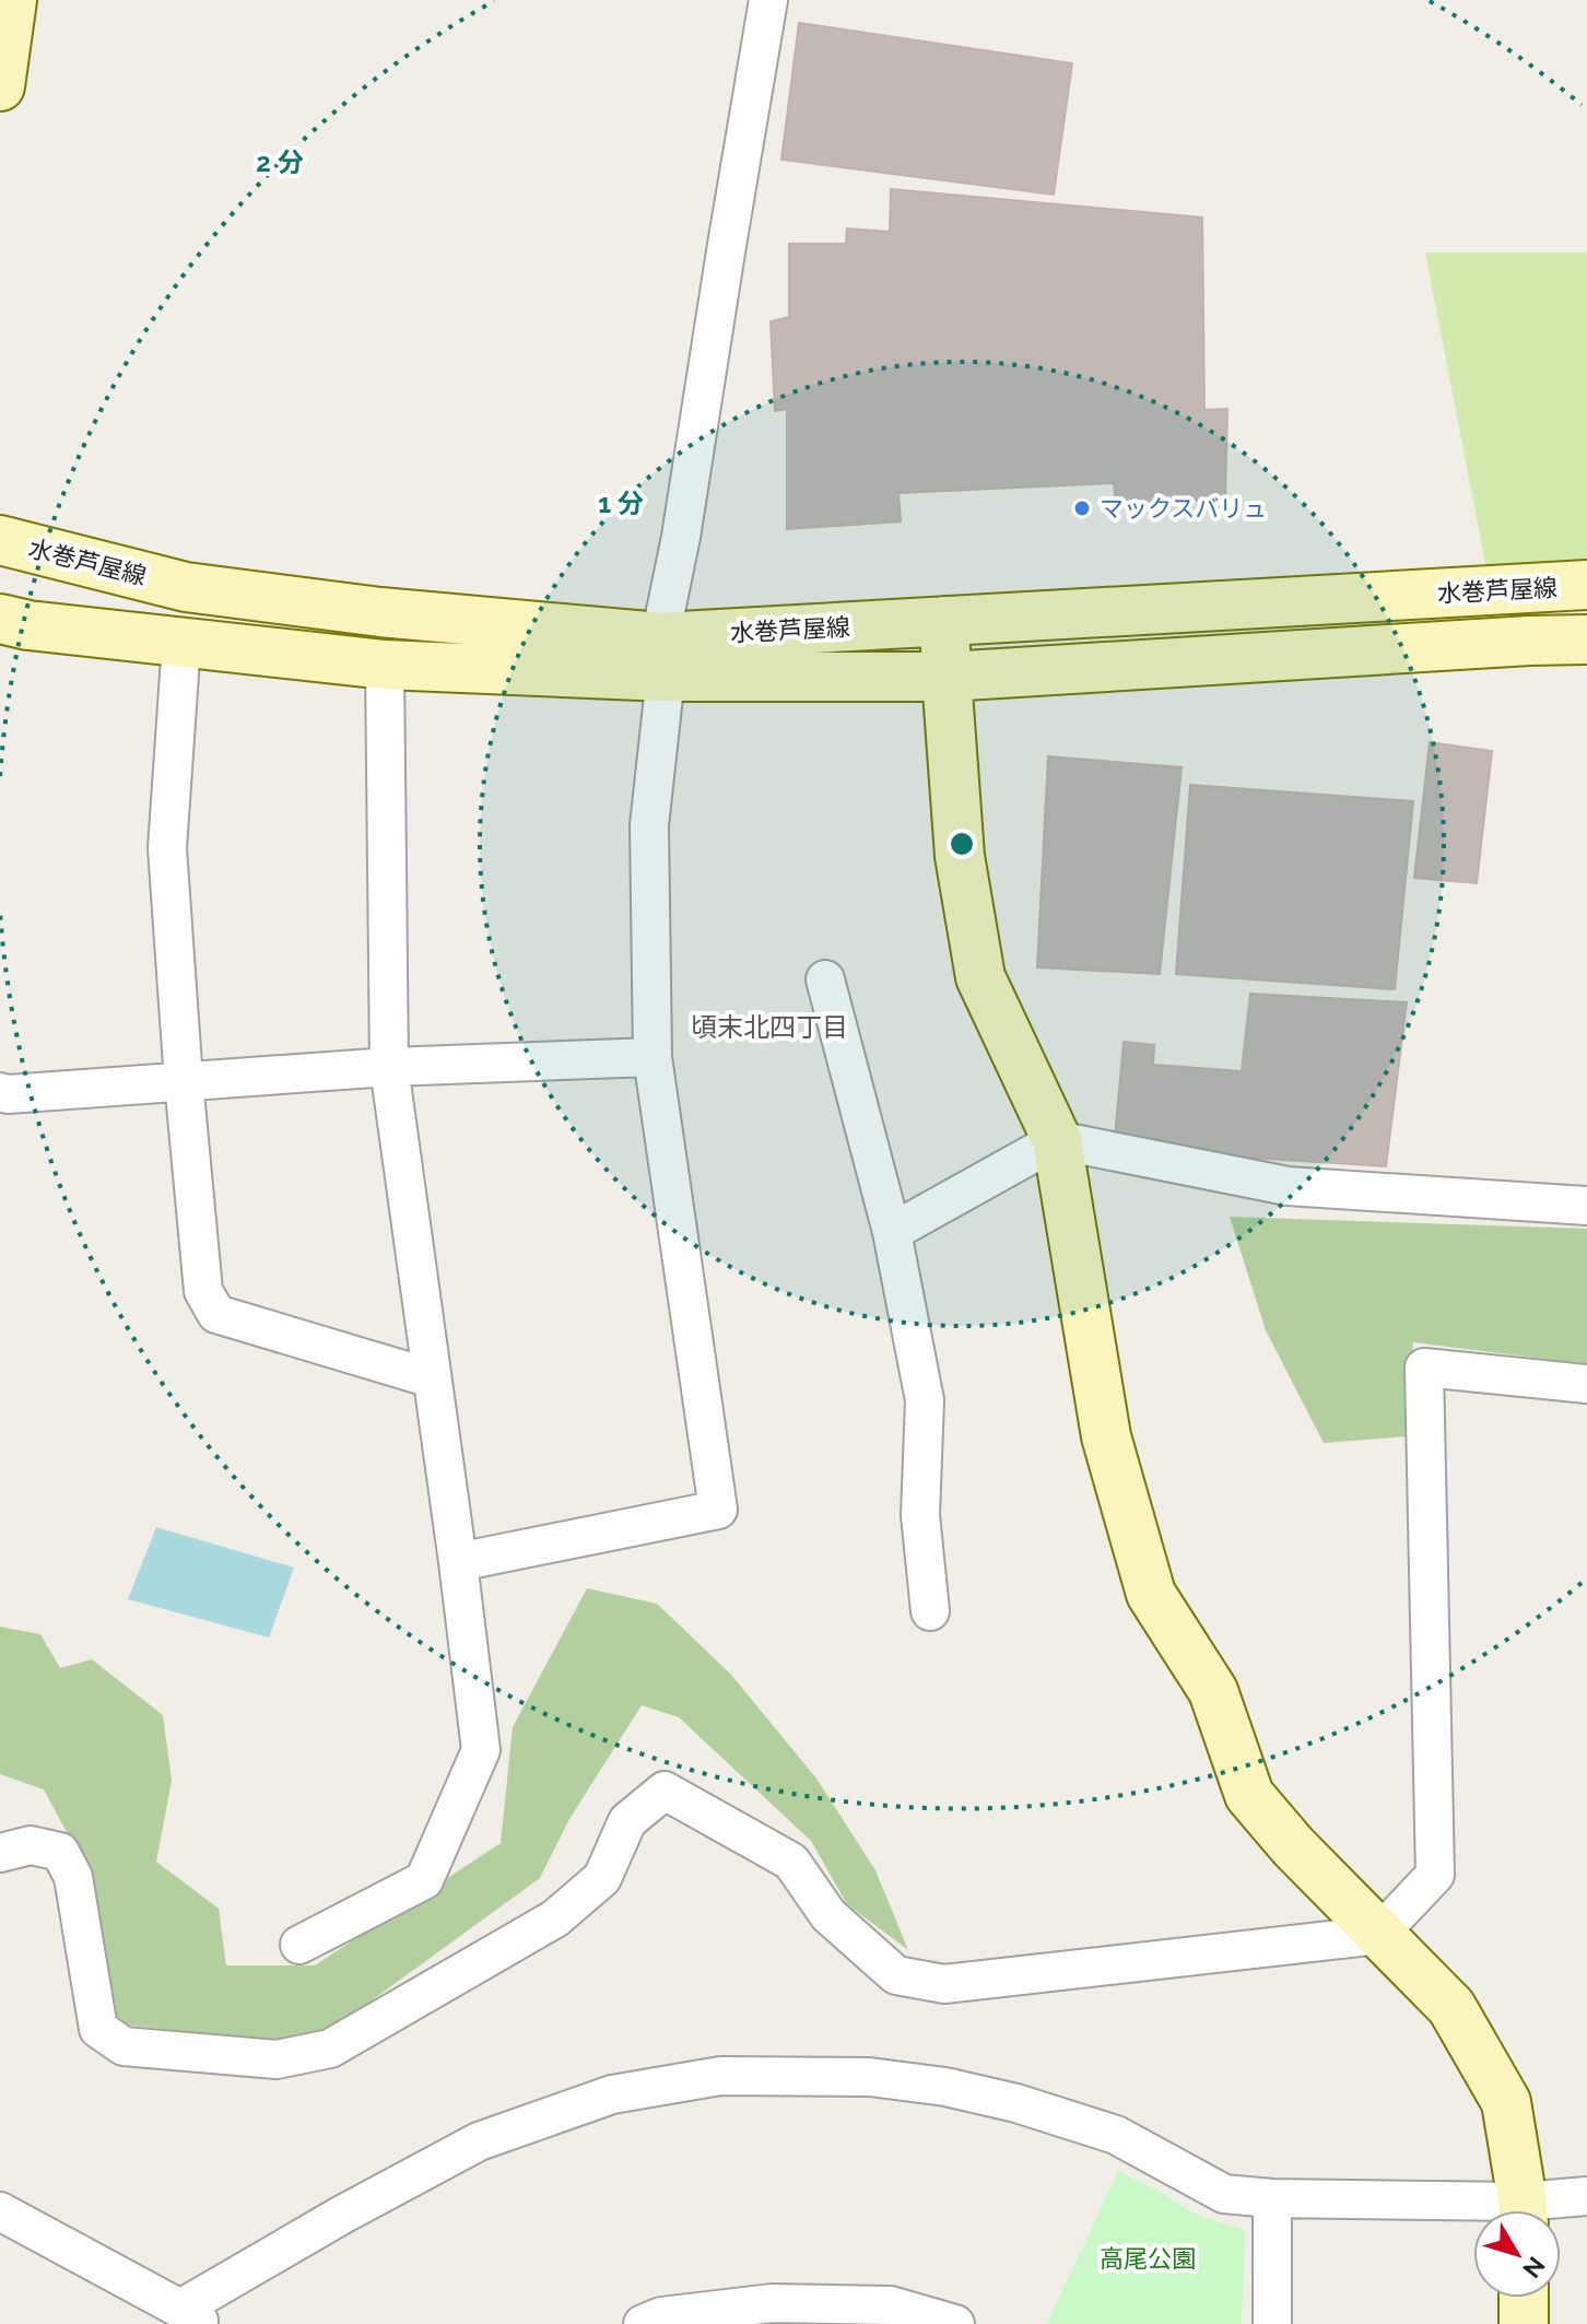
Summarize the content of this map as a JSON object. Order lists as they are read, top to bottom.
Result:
{
  "streets": {
    "main road": ["水巻芦屋線"]
  },
  "districts": ["頃末北四丁目"],
  "parks": ["高尾公園"],
  "places": ["マックスバリュ"],
  "north": "bottom right",
  "rings": ["2 分", "1 分"]
}
